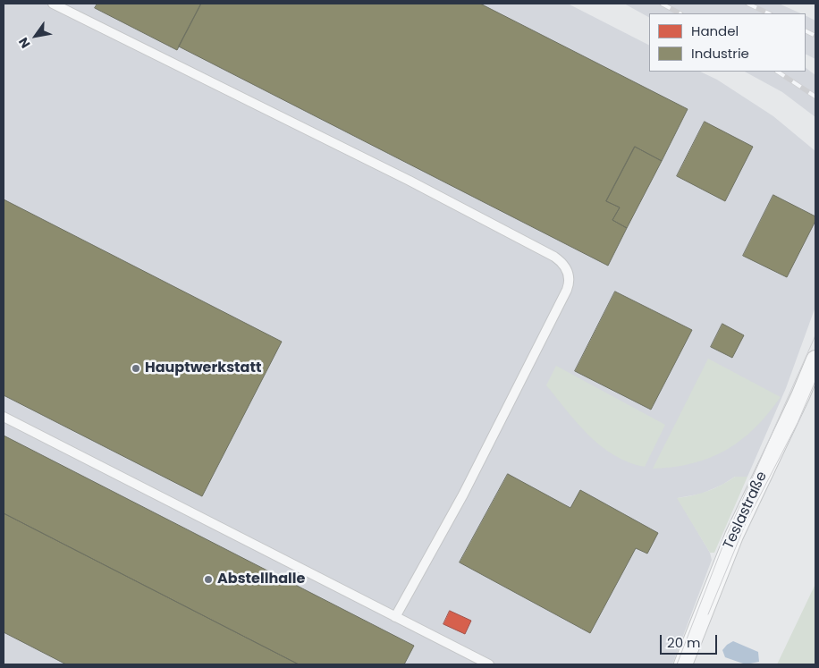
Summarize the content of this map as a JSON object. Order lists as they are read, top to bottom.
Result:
{
  "streets": {
    "street": ["Teslastraße"]
  },
  "places": ["Hauptwerkstatt", "Abstellhalle"],
  "legend": ["Handel", "Industrie"],
  "scale_bar": "20 m",
  "north": "bottom left"
}
